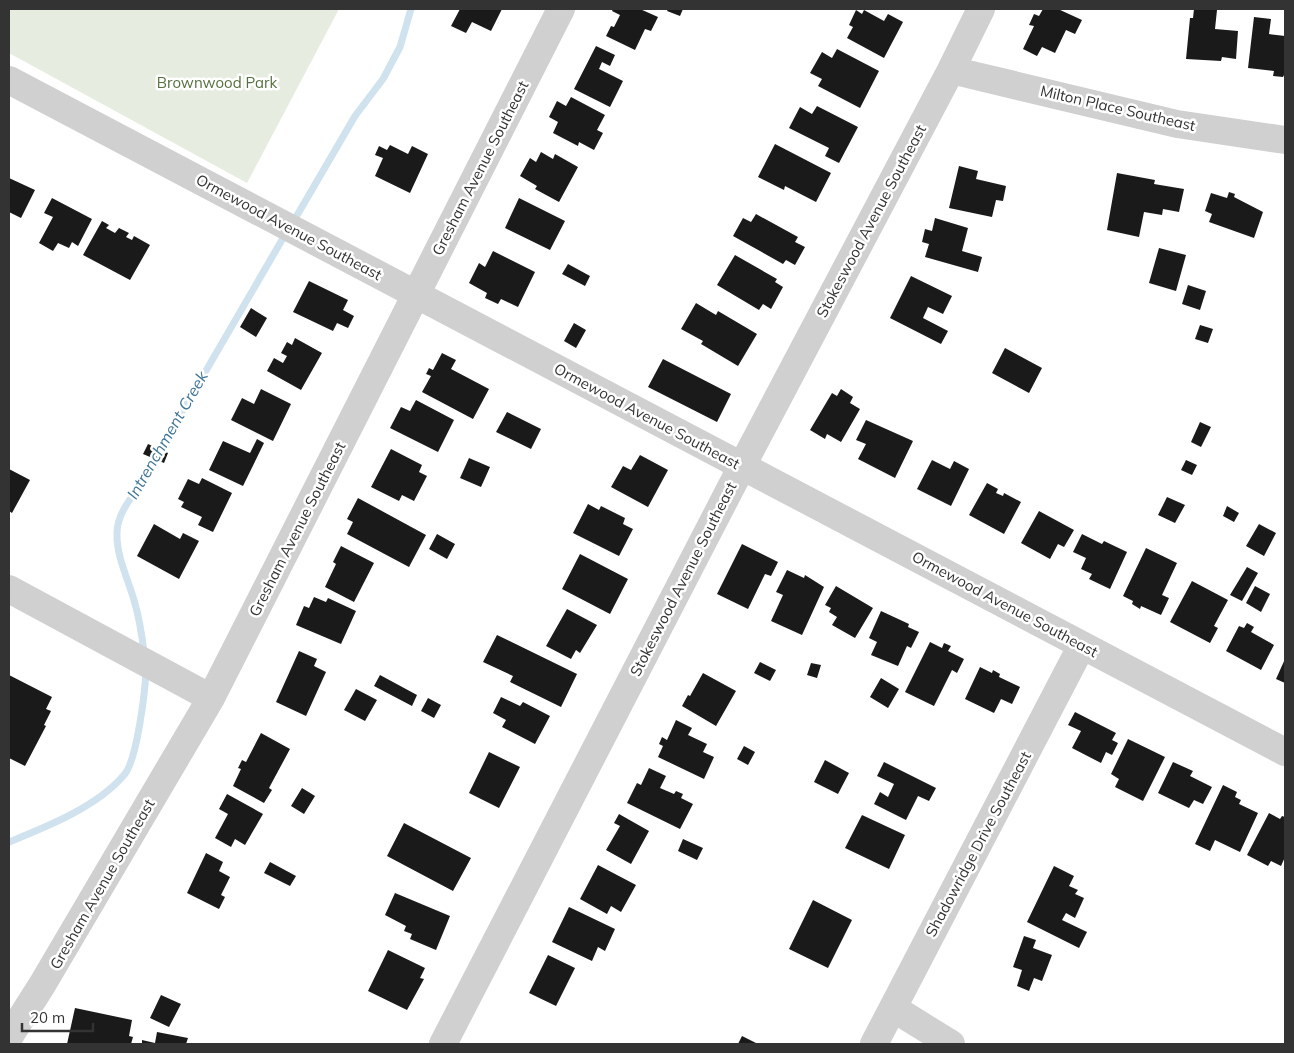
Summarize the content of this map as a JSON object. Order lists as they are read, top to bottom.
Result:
{
  "streets": {
    "street": [
      "Milton Place Southeast",
      "Gresham Avenue Southeast",
      "Stokeswood Avenue Southeast",
      "Ormewood Avenue Southeast",
      "Shadowridge Drive Southeast"
    ]
  },
  "crossings": [
    ["Milton Place Southeast", "Stokeswood Avenue Southeast"],
    ["Gresham Avenue Southeast", "Ormewood Avenue Southeast"],
    ["Stokeswood Avenue Southeast", "Ormewood Avenue Southeast"],
    ["Ormewood Avenue Southeast", "Shadowridge Drive Southeast"]
  ],
  "water": ["Intrenchment Creek"],
  "parks": ["Brownwood Park"],
  "scale_bar": "20 m"
}
